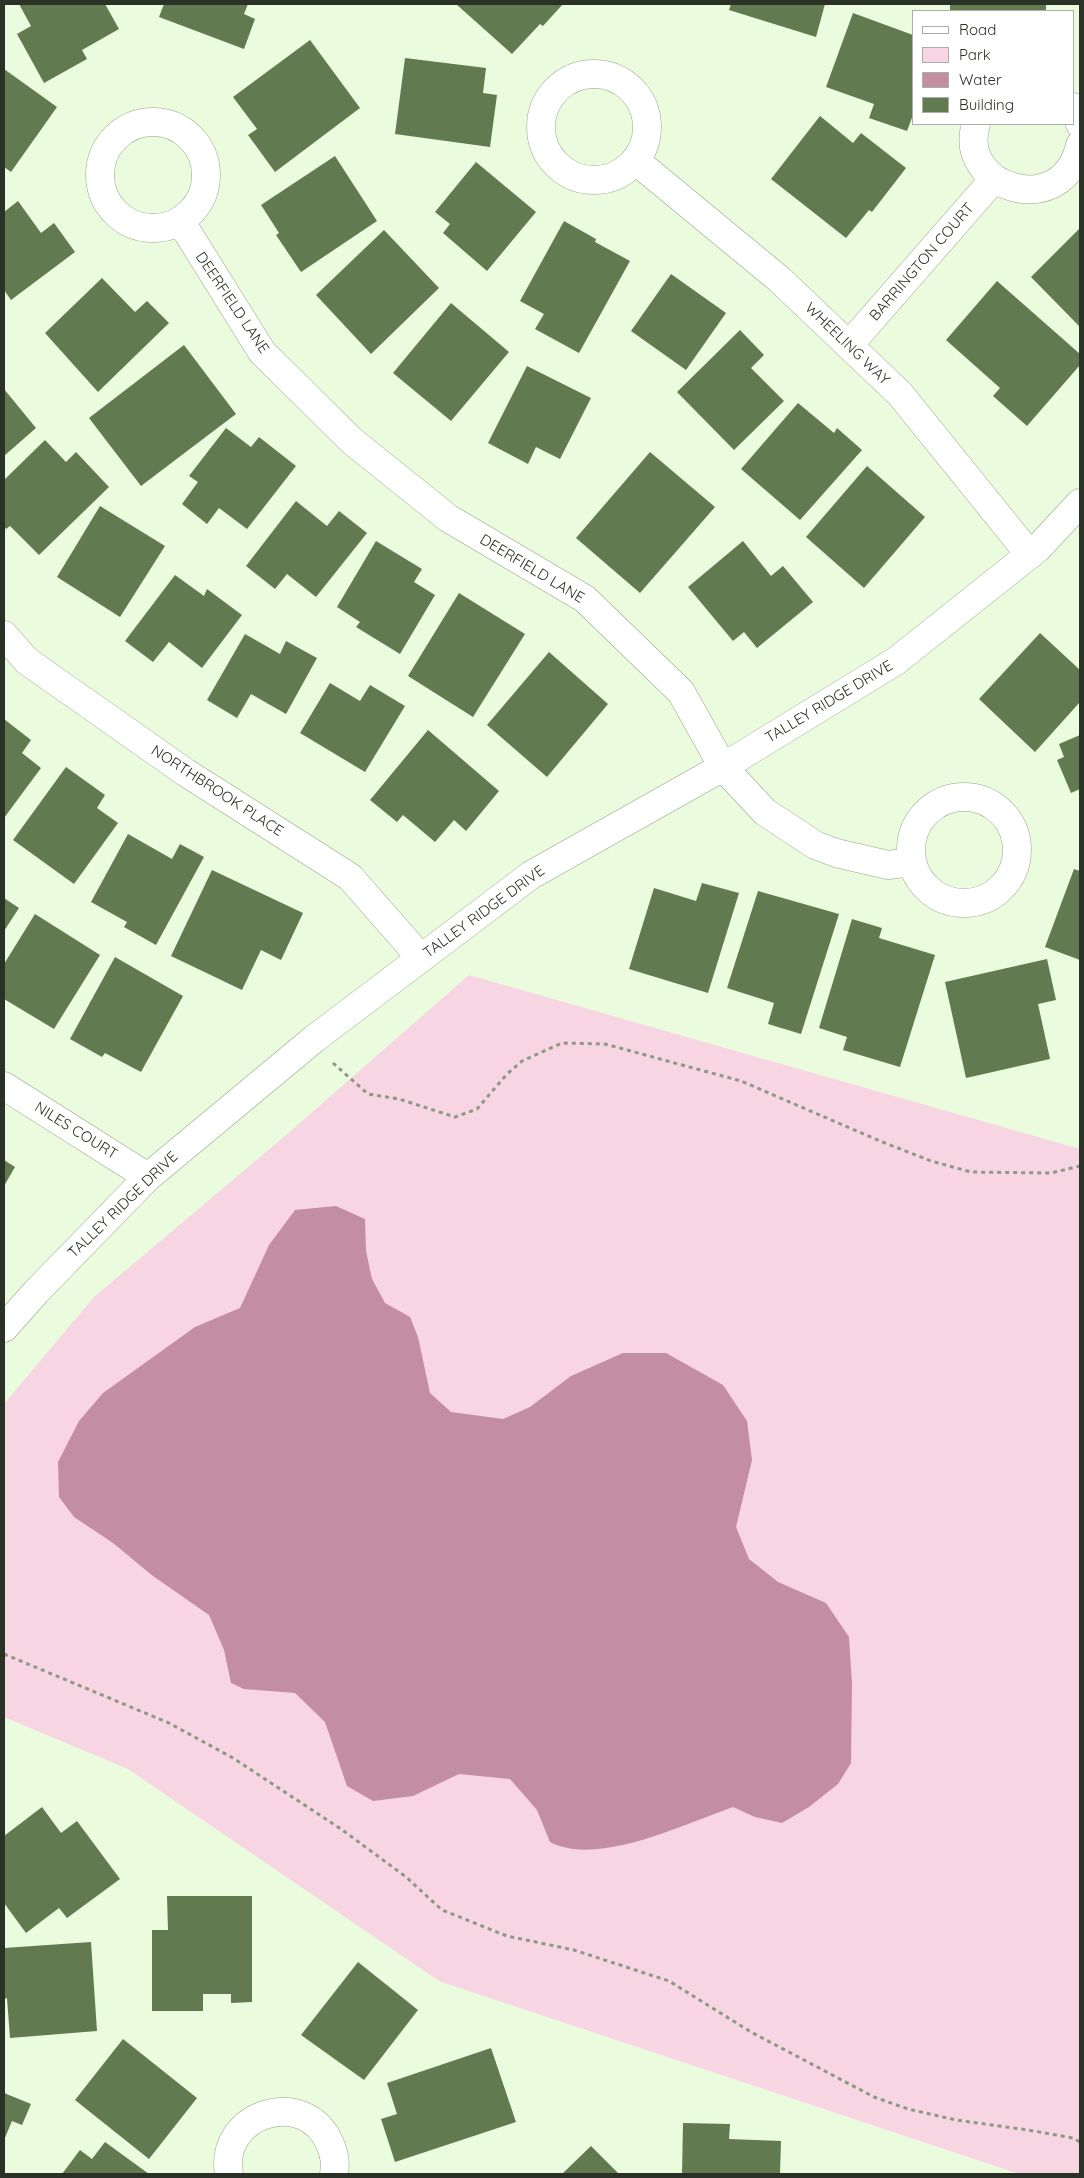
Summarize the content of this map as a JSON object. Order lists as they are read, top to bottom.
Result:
{
  "streets": {
    "street": [
      "BARRINGTON COURT",
      "DEERFIELD LANE",
      "WHEELING WAY",
      "TALLEY RIDGE DRIVE",
      "NORTHBROOK PLACE",
      "NILES COURT"
    ]
  },
  "crossings": [
    ["BARRINGTON COURT", "WHEELING WAY"],
    ["DEERFIELD LANE", "TALLEY RIDGE DRIVE"],
    ["WHEELING WAY", "TALLEY RIDGE DRIVE"],
    ["TALLEY RIDGE DRIVE", "NORTHBROOK PLACE"],
    ["TALLEY RIDGE DRIVE", "NILES COURT"]
  ],
  "legend": [
    "Road",
    "Park",
    "Water",
    "Building"
  ]
}
